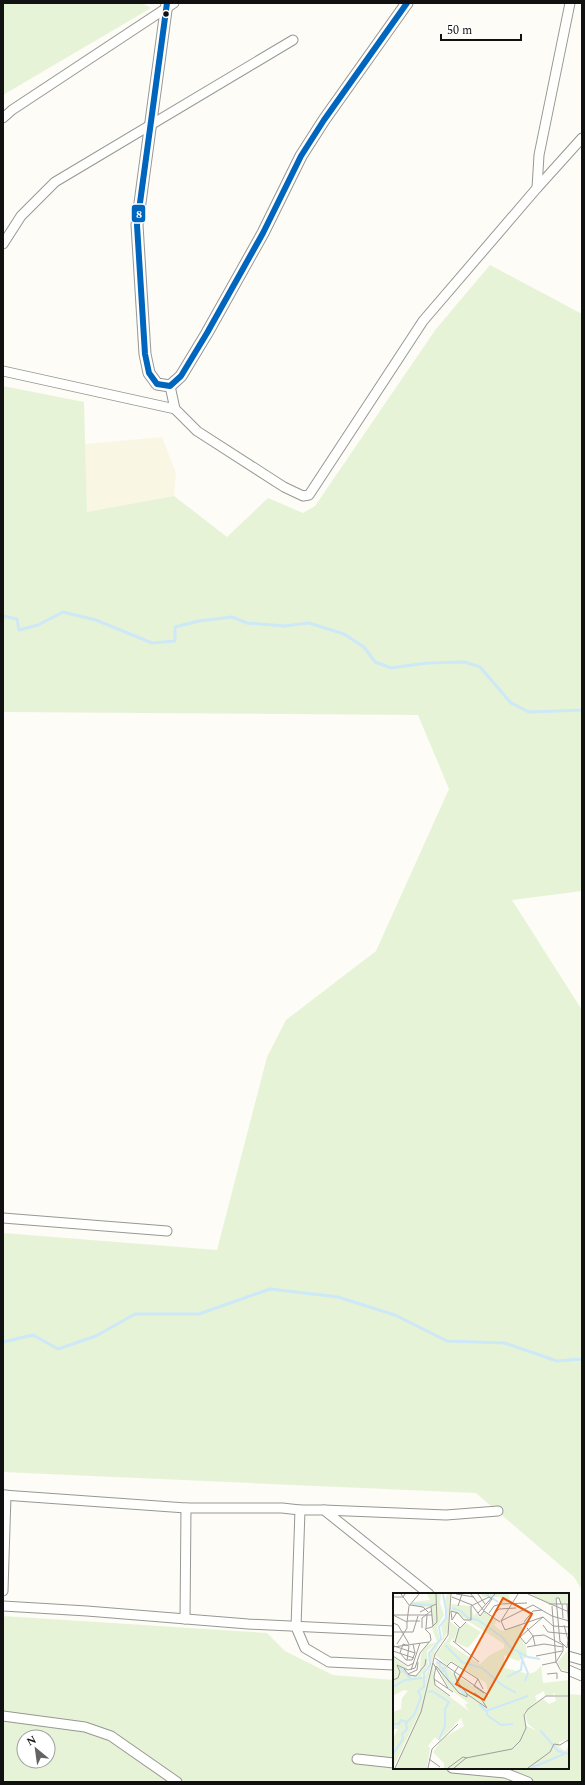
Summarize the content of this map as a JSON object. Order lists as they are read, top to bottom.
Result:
{
  "lines": ["transit line 8"],
  "scale_bar": "50 m",
  "north": "top left"
}
